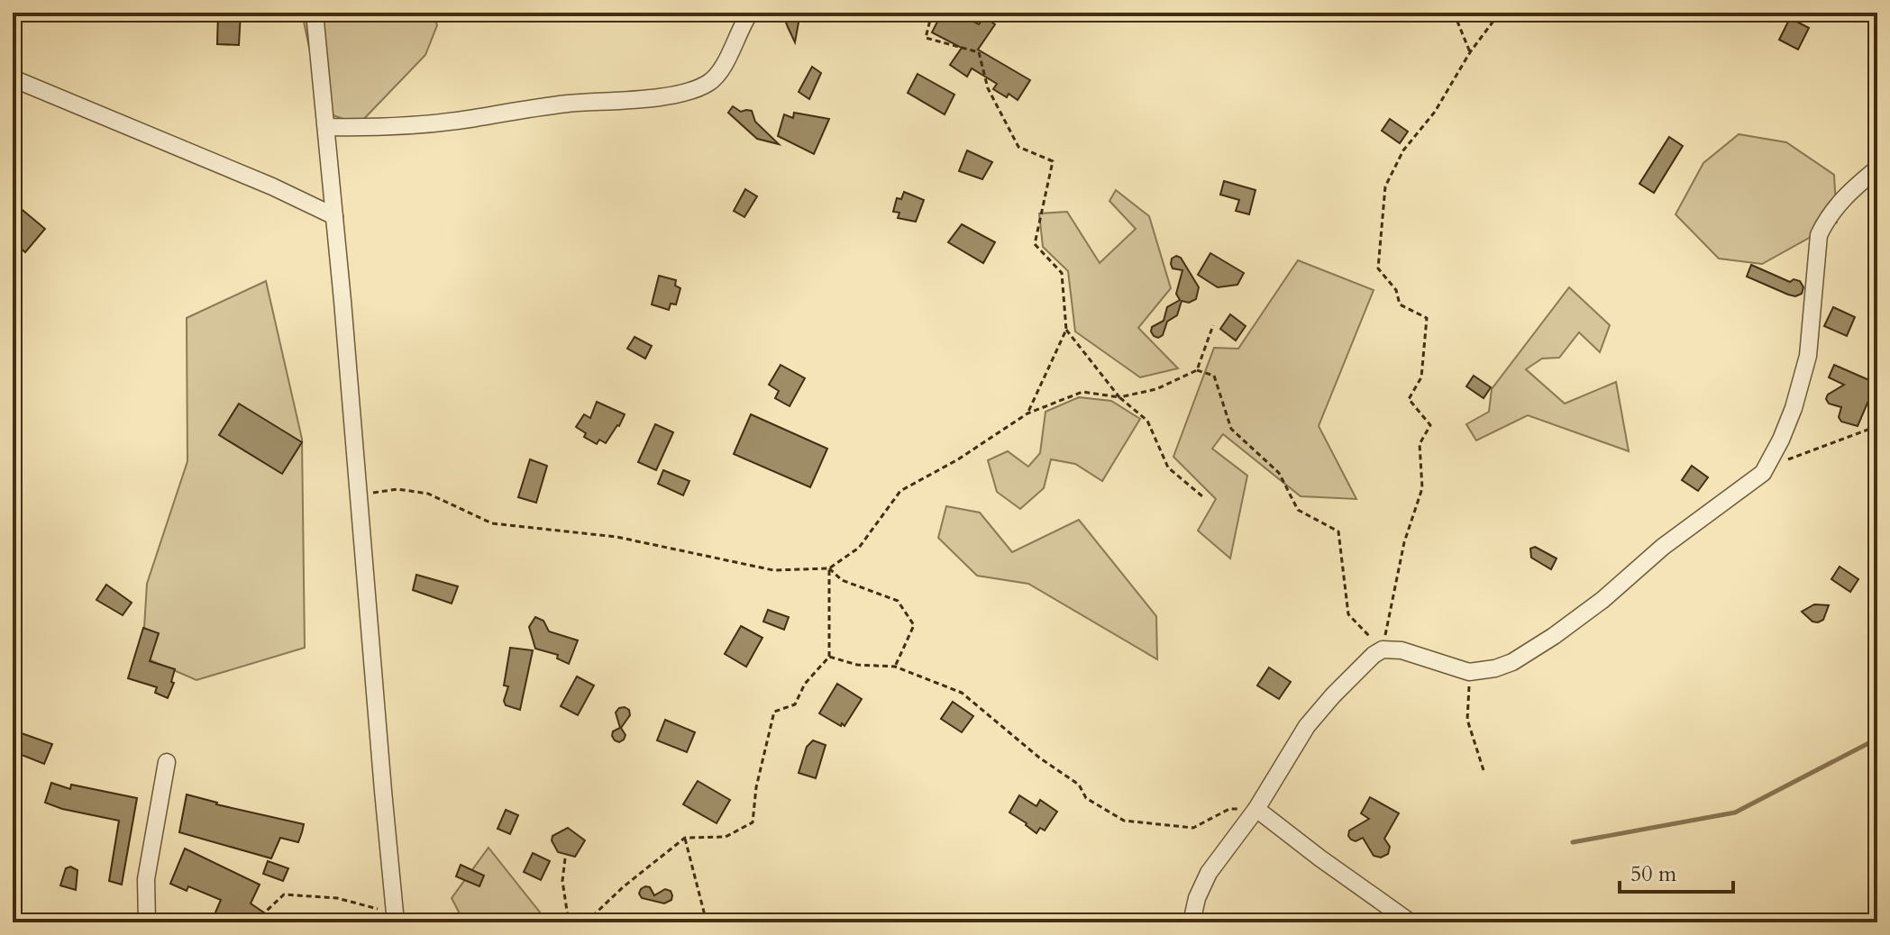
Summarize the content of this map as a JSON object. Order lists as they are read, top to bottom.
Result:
{
  "scale_bar": "50 m"
}
